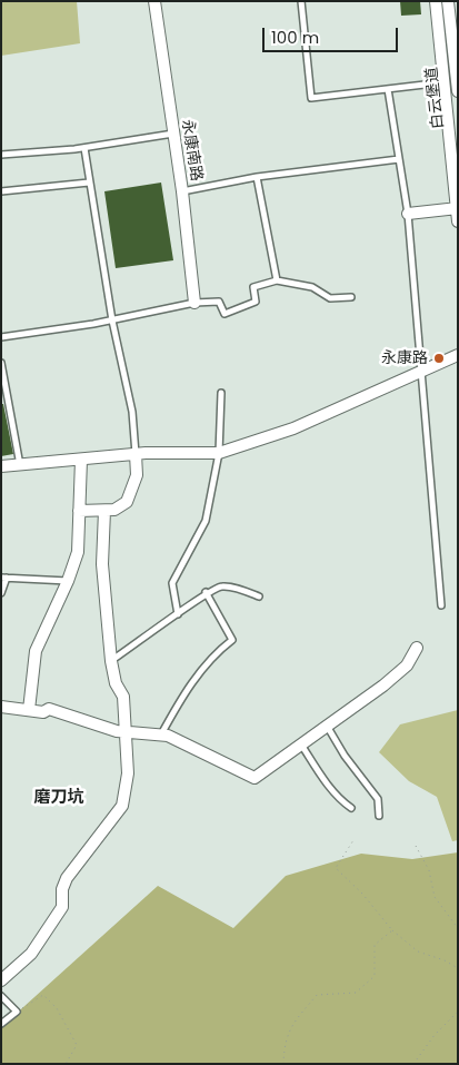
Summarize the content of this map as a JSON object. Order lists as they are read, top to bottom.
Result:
{
  "streets": {
    "street": ["白云堡道", "永康南路"]
  },
  "districts": ["磨刀坑"],
  "places": ["永康路"],
  "scale_bar": "100 m"
}
